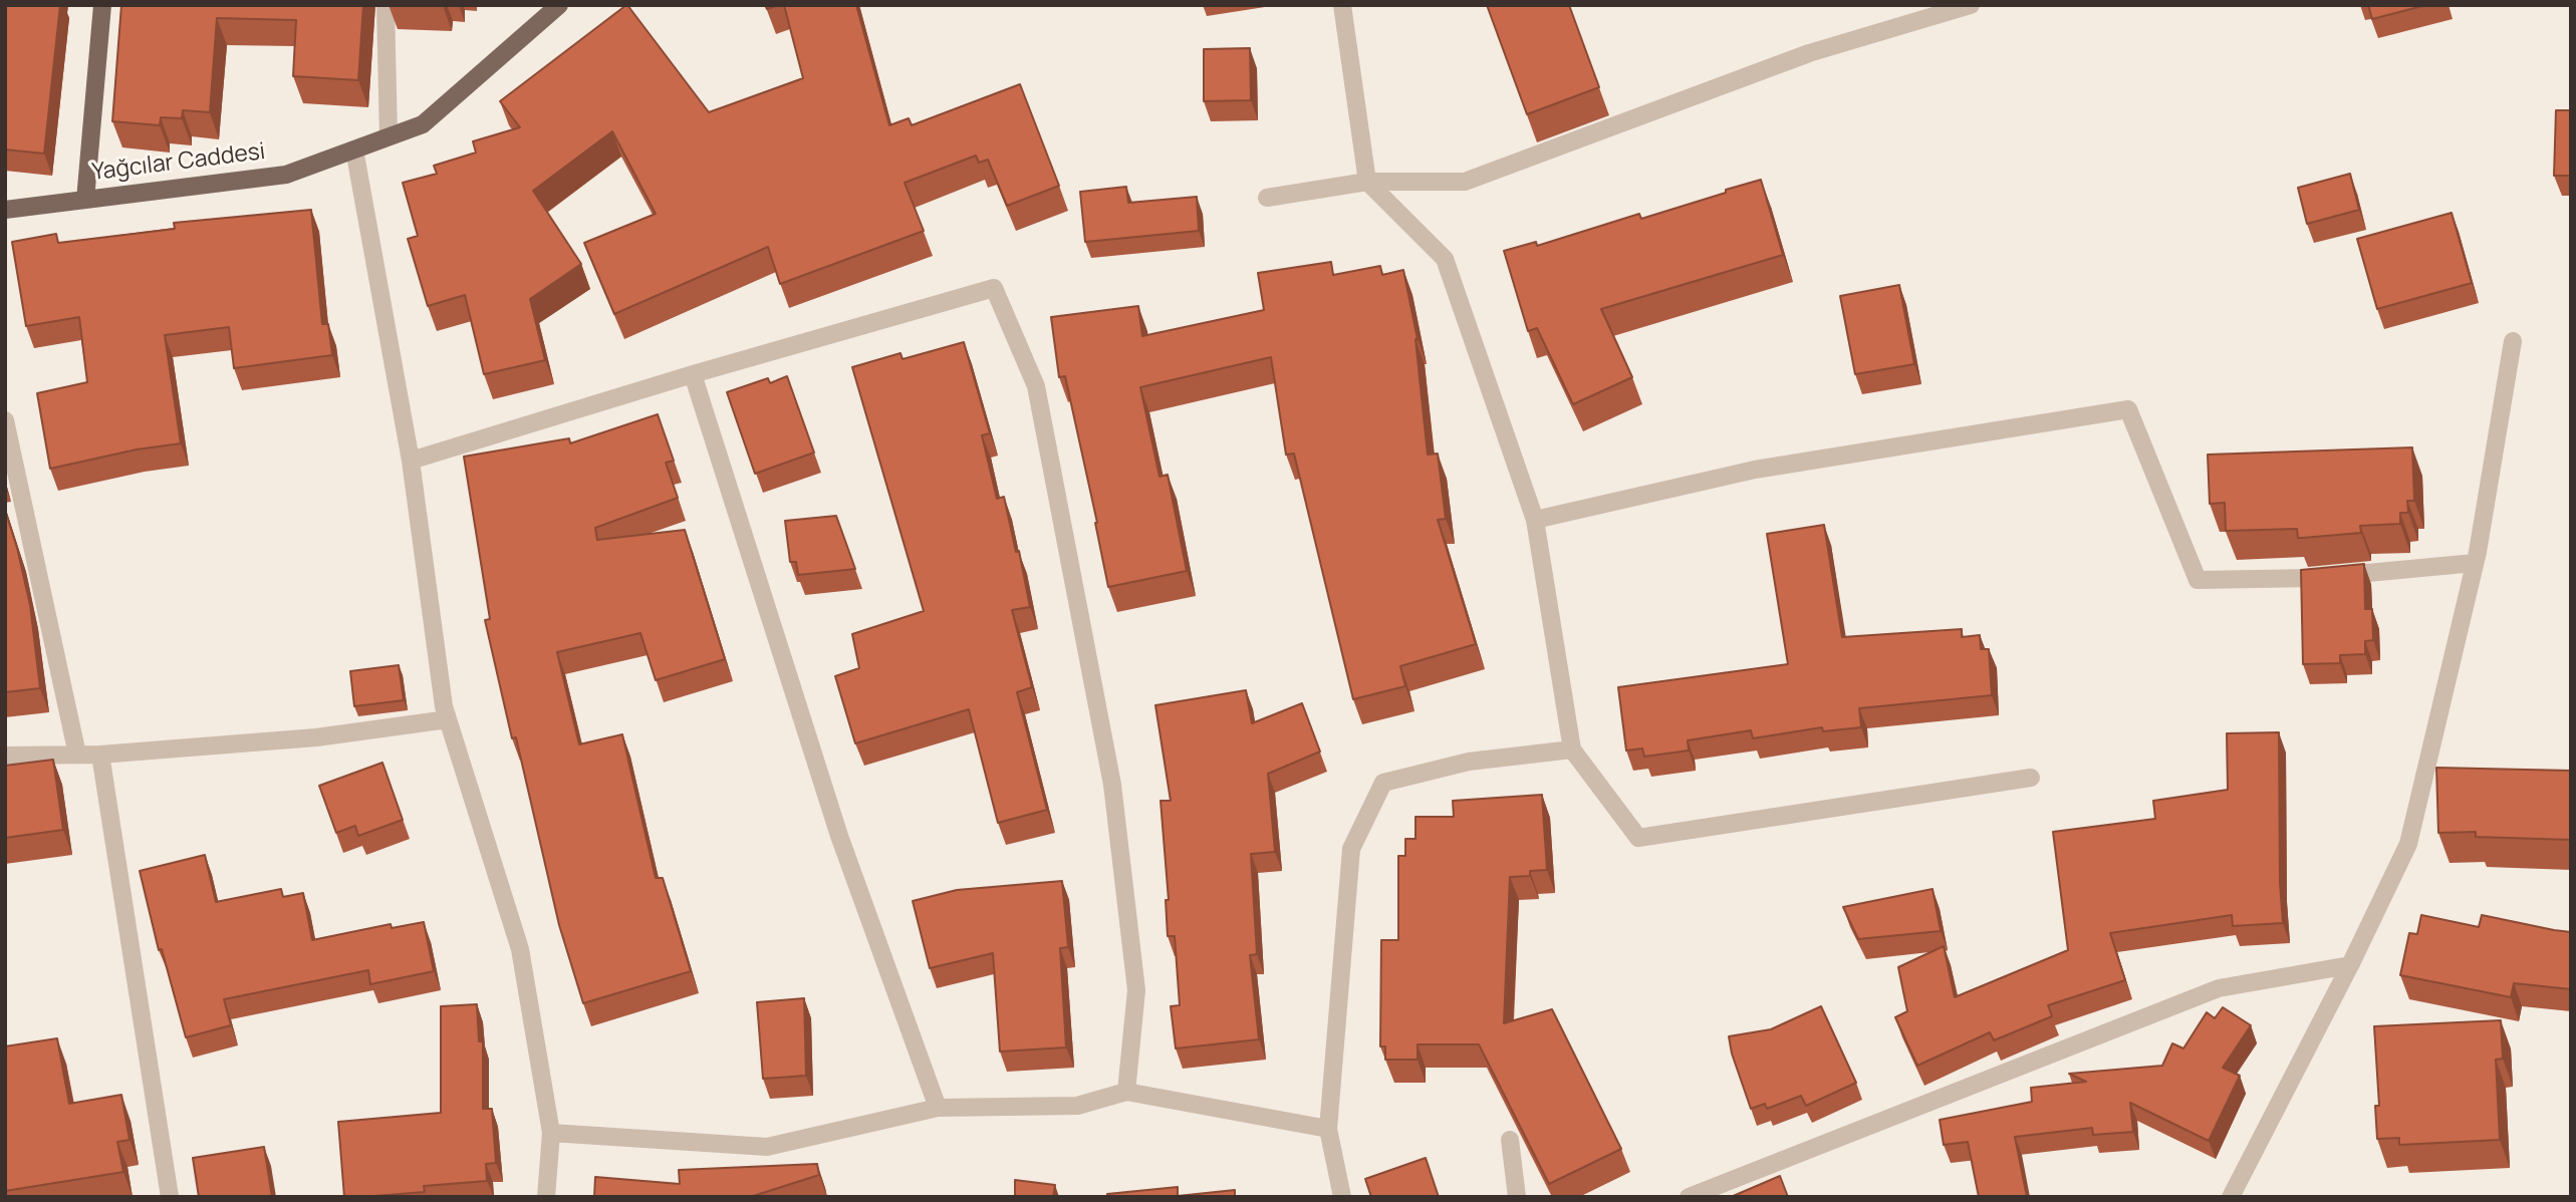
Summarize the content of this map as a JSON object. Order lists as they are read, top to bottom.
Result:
{
  "streets": {
    "main road": ["Yağcılar Caddesi"]
  }
}
